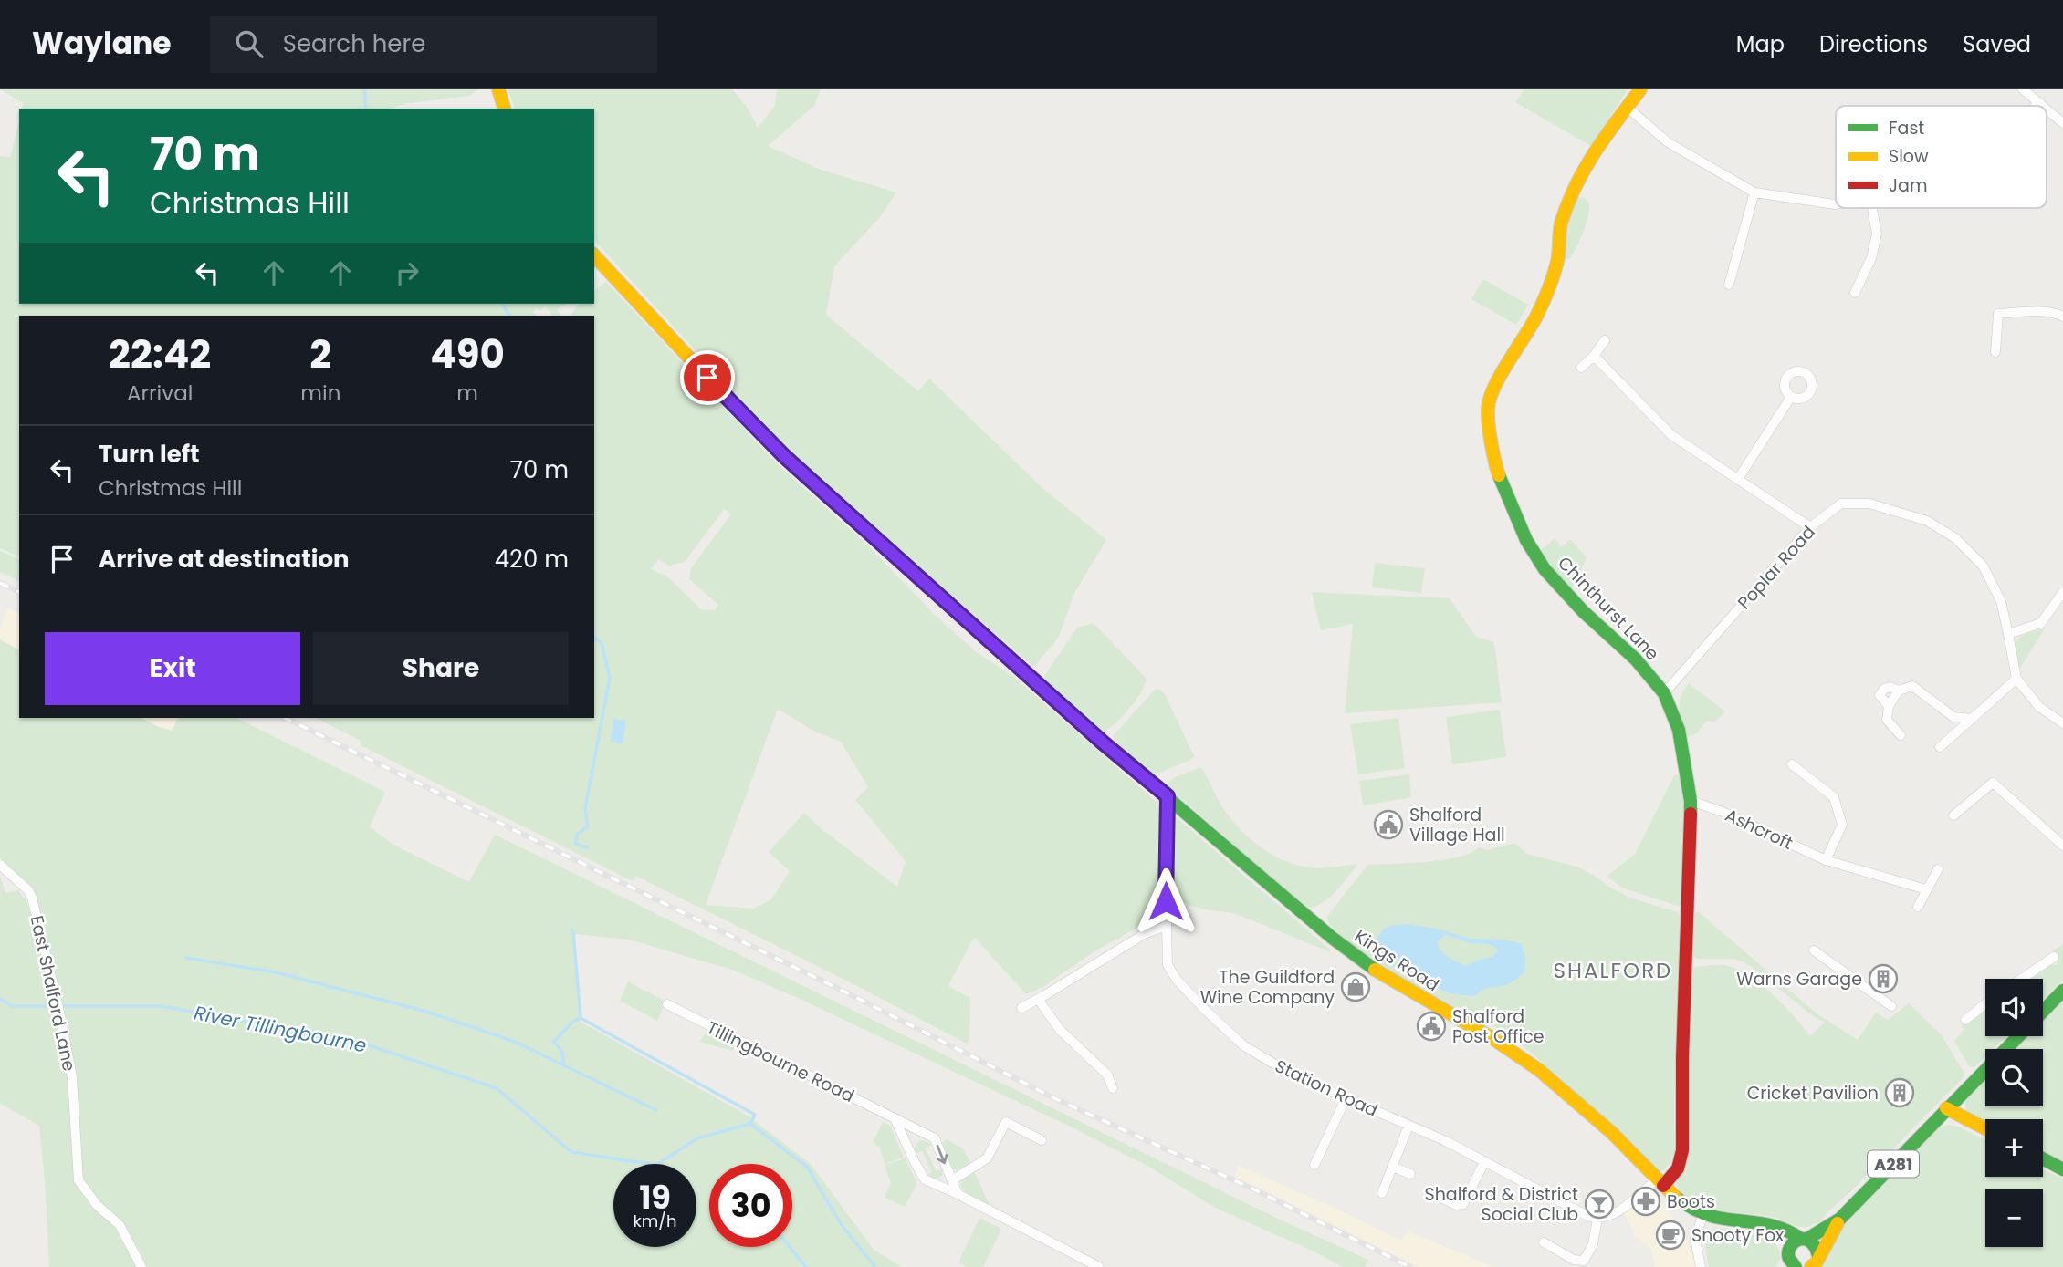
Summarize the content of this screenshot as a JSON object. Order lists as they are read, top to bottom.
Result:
{
  "streets": {
    "main road": ["Chinthurst Lane", "Kings Road", "A281"],
    "street": [
      "Poplar Road",
      "Ashcroft",
      "East Shalford Lane",
      "Tillingbourne Road",
      "Station Road"
    ]
  },
  "crossings": [
    ["Poplar Road", "Chinthurst Lane"],
    ["Chinthurst Lane", "Ashcroft"],
    ["Chinthurst Lane", "Kings Road"],
    ["Kings Road", "Station Road"],
    ["Kings Road", "A281"]
  ],
  "districts": ["SHALFORD"],
  "water": ["River Tillingbourne"],
  "places": {
    "public building": ["Shalford Village Hall", "Shalford Post Office"],
    "building": ["Warns Garage", "Cricket Pavilion"],
    "shop": ["The Guildford Wine Company"],
    "pharmacy": ["Boots"],
    "bar": ["Shalford & District Social Club"],
    "cafe": ["Snooty Fox"]
  },
  "legend": ["Fast", "Slow", "Jam"],
  "page": {
    "header": "Waylane",
    "search": "Search here",
    "nav": ["Map", "Directions", "Saved"],
    "turn": ["70 m", "Christmas Hill"],
    "eta": [
      "22:42",
      "Arrival",
      "2",
      "min",
      "490",
      "m"
    ],
    "list": [
      {
        "name": "Turn left",
        "note": "Christmas Hill",
        "value": "70 m"
      },
      {
        "name": "Arrive at destination",
        "value": "420 m"
      }
    ],
    "buttons": ["Exit", "Share"],
    "map_buttons": ["+", "−"],
    "speed": "19 km/h",
    "limit": "30"
  }
}
